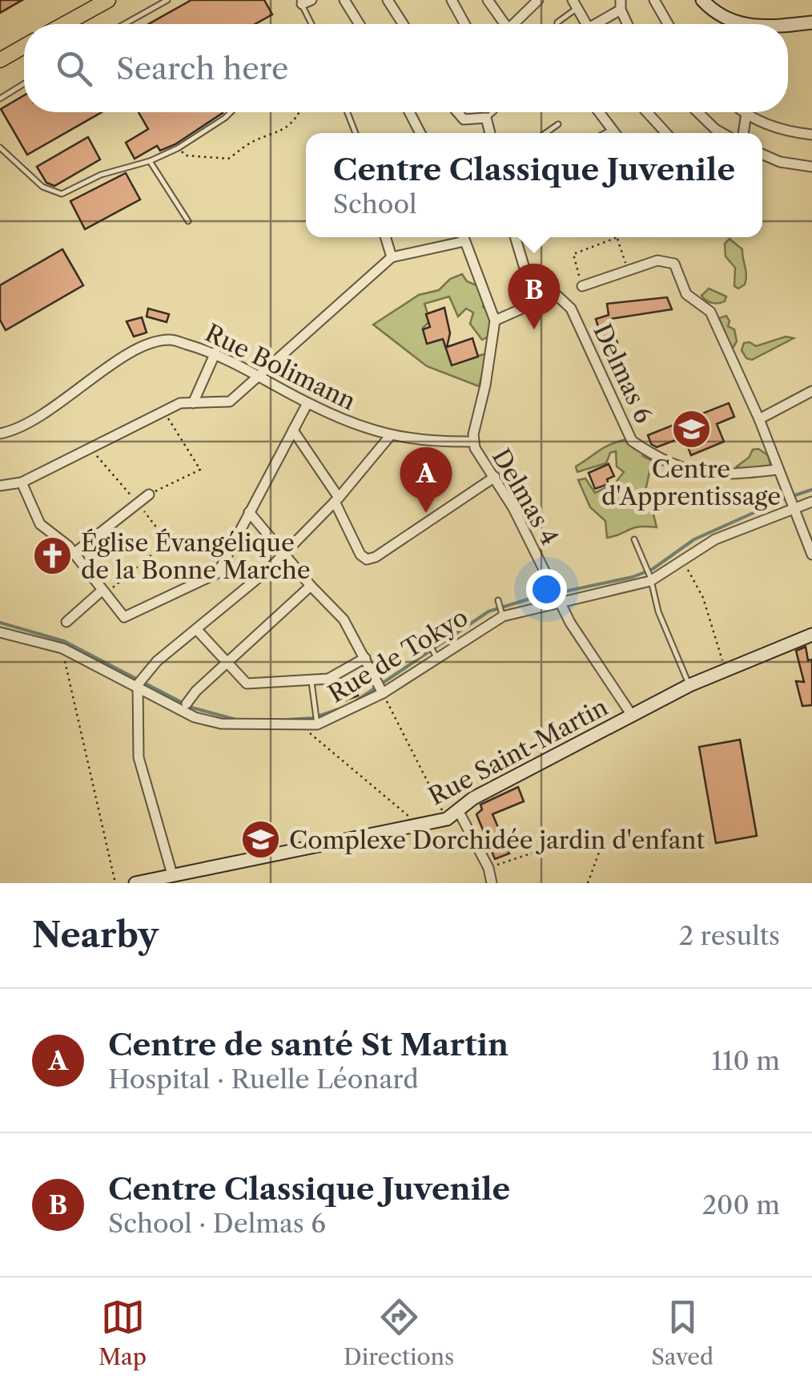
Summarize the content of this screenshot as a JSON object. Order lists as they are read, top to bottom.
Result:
{
  "streets": {
    "street": [
      "Rue Bolimann",
      "Delmas 6",
      "Delmas 4",
      "Rue de Tokyo",
      "Rue Saint-Martin"
    ]
  },
  "crossings": [
    ["Rue Bolimann", "Delmas 4"],
    ["Delmas 4", "Rue de Tokyo"],
    ["Delmas 4", "Rue Saint-Martin"]
  ],
  "places": {
    "school or university": ["Centre d'Apprentissage", "Complexe Dorchidée jardin d'enfant"],
    "church": ["Église Évangélique de la Bonne Marche"]
  },
  "page": {
    "search": "Search here",
    "popup": ["Centre Classique Juvenile", "School"],
    "pins": ["B", "A"],
    "heading": ["Nearby", "2 results"],
    "list": [
      {
        "mark": "A",
        "name": "Centre de santé St Martin",
        "note": "Hospital · Ruelle Léonard",
        "value": "110 m"
      },
      {
        "mark": "B",
        "name": "Centre Classique Juvenile",
        "note": "School · Delmas 6",
        "value": "200 m"
      }
    ],
    "nav": ["Map", "Directions", "Saved"]
  }
}
